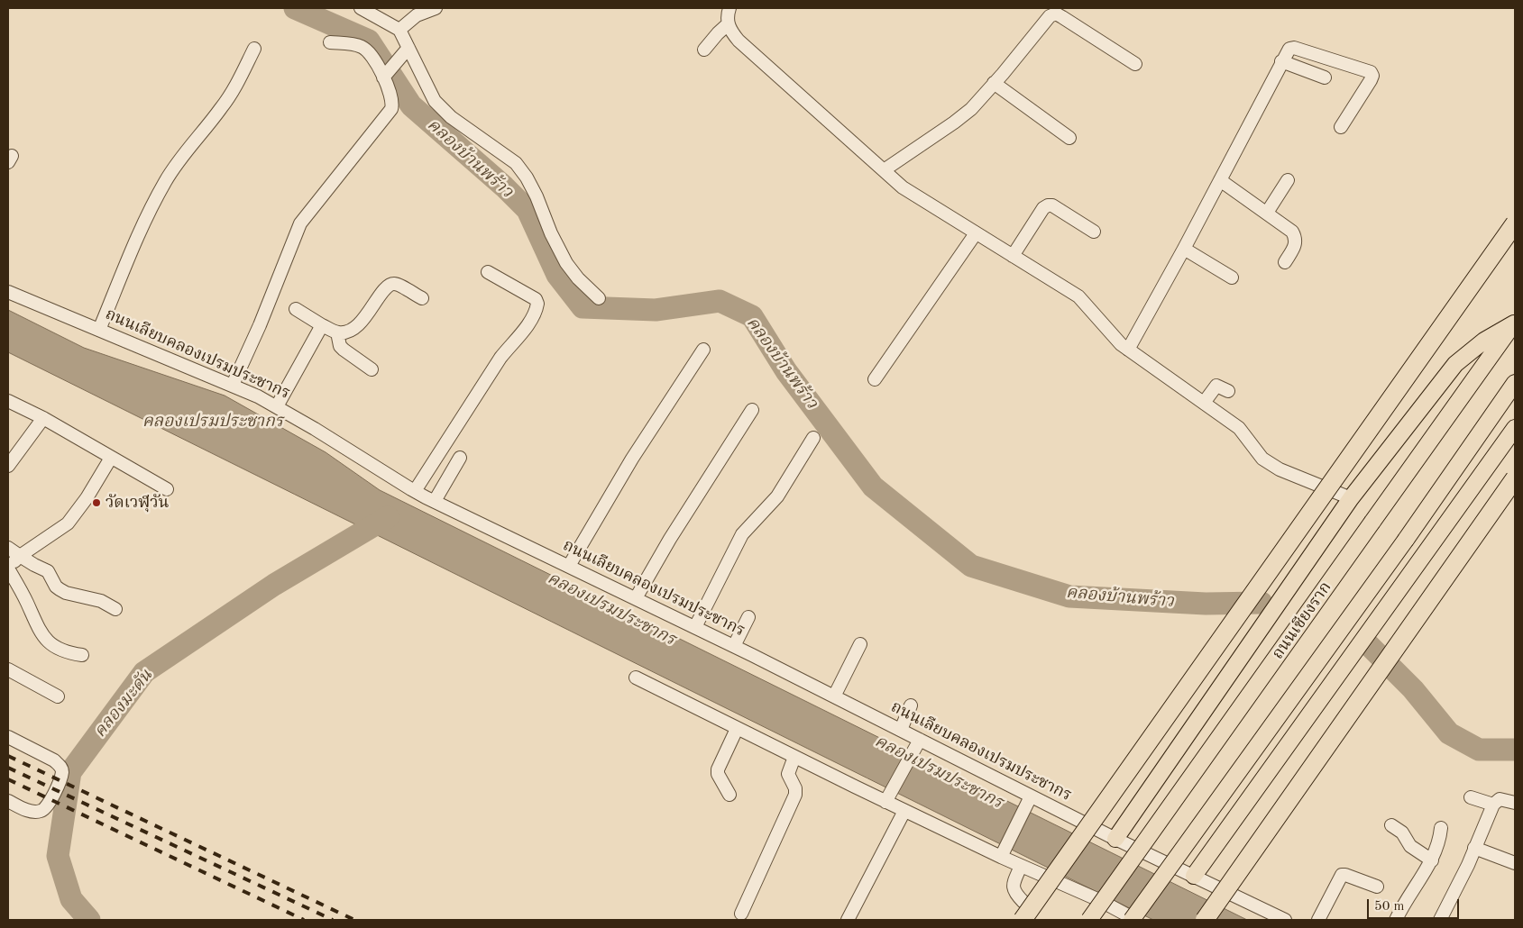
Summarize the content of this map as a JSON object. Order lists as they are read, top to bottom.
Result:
{
  "streets": {
    "main road": ["ถนนเชียงราก"],
    "street": ["ถนนเลียบคลองเปรมประชากร"]
  },
  "water": ["คลองบ้านพร้าว", "คลองเปรมประชากร", "คลองมะดัน"],
  "places": ["วัดเวฬุวัน"],
  "scale_bar": "50 m"
}
